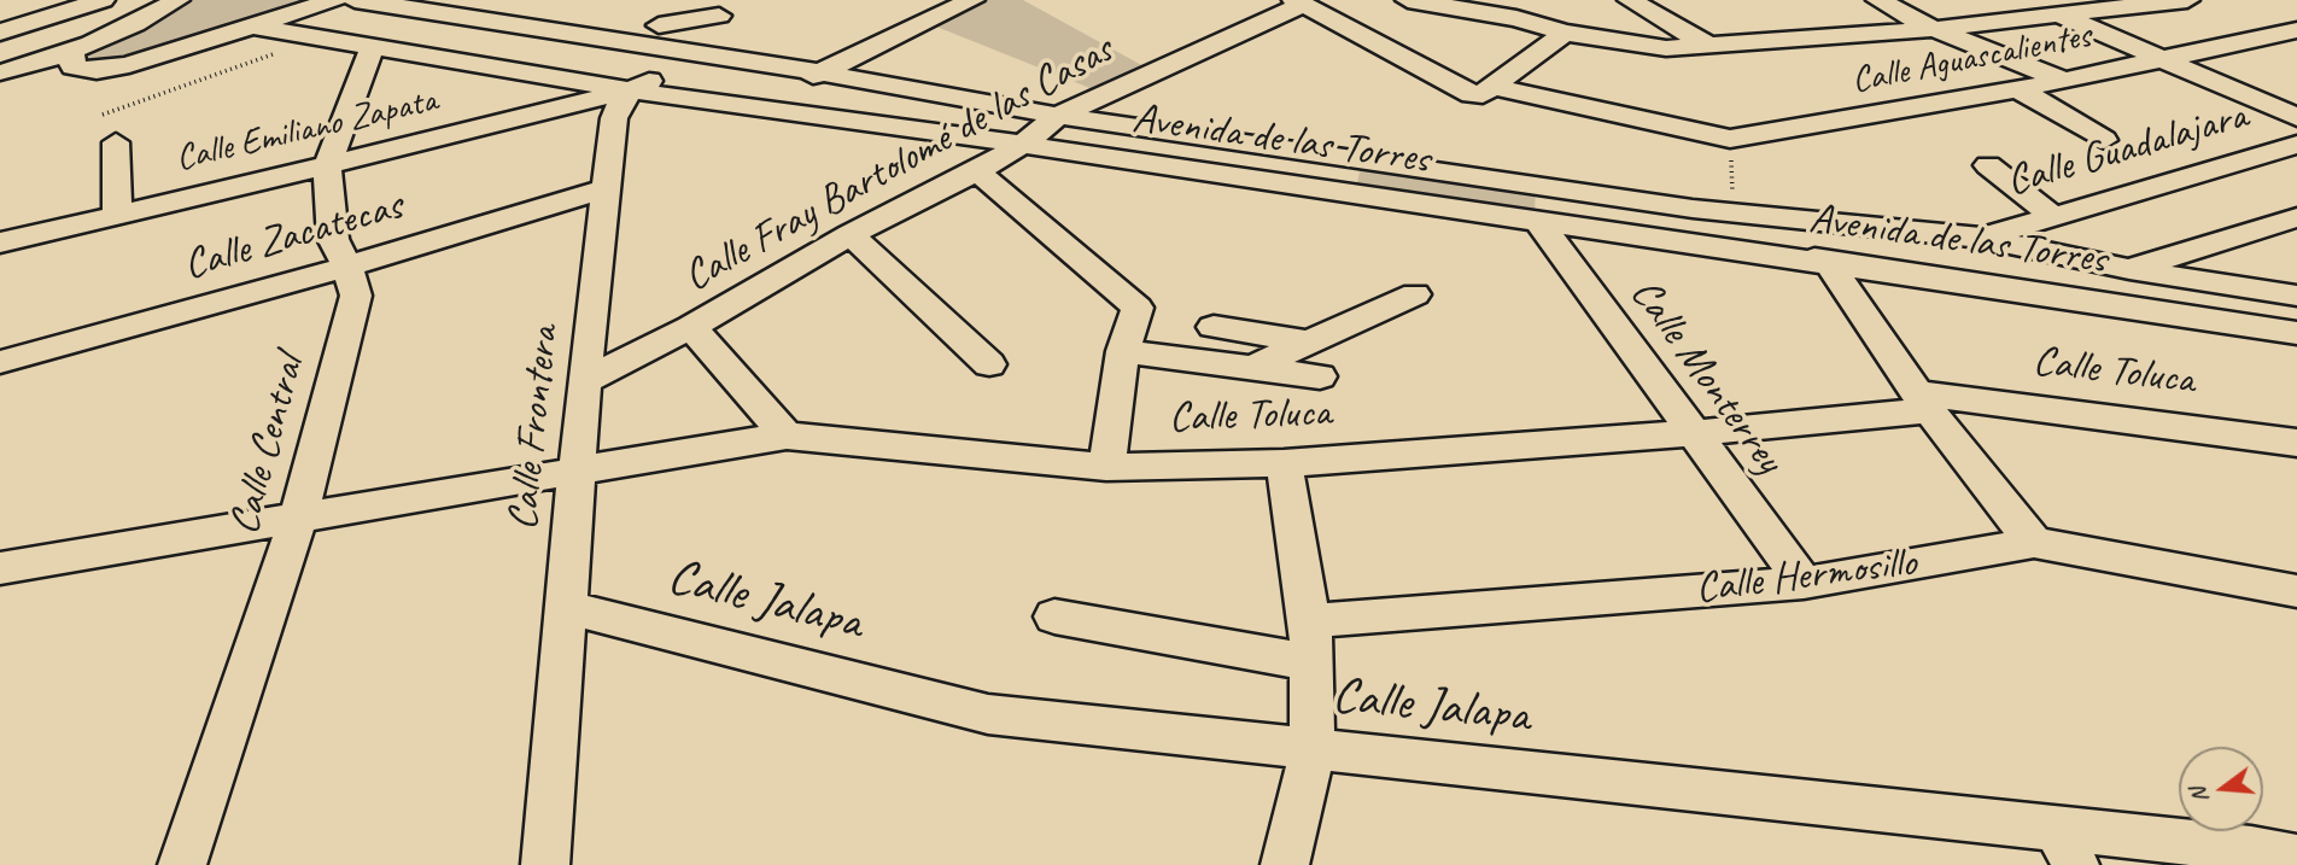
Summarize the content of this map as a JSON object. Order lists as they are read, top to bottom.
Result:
{
  "streets": {
    "street": [
      "Calle Aguascalientes",
      "Calle Emiliano Zapata",
      "Avenida de las Torres",
      "Calle Guadalajara",
      "Calle Fray Bartolomé de las Casas",
      "Calle Zacatecas",
      "Calle Toluca",
      "Calle Monterrey",
      "Calle Frontera",
      "Calle Central",
      "Calle Hermosillo",
      "Calle Jalapa"
    ]
  },
  "crossings": [
    ["Calle Emiliano Zapata", "Avenida de las Torres"],
    ["Calle Emiliano Zapata", "Calle Frontera"],
    ["Calle Emiliano Zapata", "Calle Central"],
    ["Avenida de las Torres", "Calle Guadalajara"],
    ["Avenida de las Torres", "Calle Fray Bartolomé de las Casas"],
    ["Avenida de las Torres", "Calle Monterrey"],
    ["Avenida de las Torres", "Calle Frontera"],
    ["Avenida de las Torres", "Calle Central"],
    ["Calle Fray Bartolomé de las Casas", "Calle Frontera"],
    ["Calle Zacatecas", "Calle Frontera"],
    ["Calle Zacatecas", "Calle Central"],
    ["Calle Toluca", "Calle Monterrey"],
    ["Calle Toluca", "Calle Frontera"],
    ["Calle Toluca", "Calle Central"],
    ["Calle Monterrey", "Calle Hermosillo"],
    ["Calle Frontera", "Calle Jalapa"]
  ],
  "north": "left"
}
